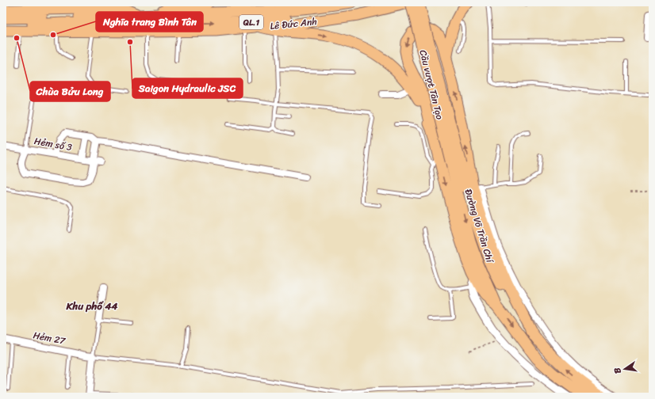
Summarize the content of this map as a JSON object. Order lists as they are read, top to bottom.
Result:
{
  "streets": {
    "highway": [
      "QL.1",
      "Lê Đức Anh",
      "Cầu vượt Tân Tạo",
      "Đường Võ Trần Chí"
    ],
    "street": ["Hẻm số 3", "Hẻm 27"]
  },
  "crossings": [
    ["QL.1", "Lê Đức Anh"],
    ["Lê Đức Anh", "Cầu vượt Tân Tạo"],
    ["Cầu vượt Tân Tạo", "Đường Võ Trần Chí"]
  ],
  "districts": ["Khu phố 44"],
  "places": ["Nghĩa trang Bình Tân", "Chùa Bửu Long", "Saigon Hydraulic JSC"],
  "north": "left"
}
